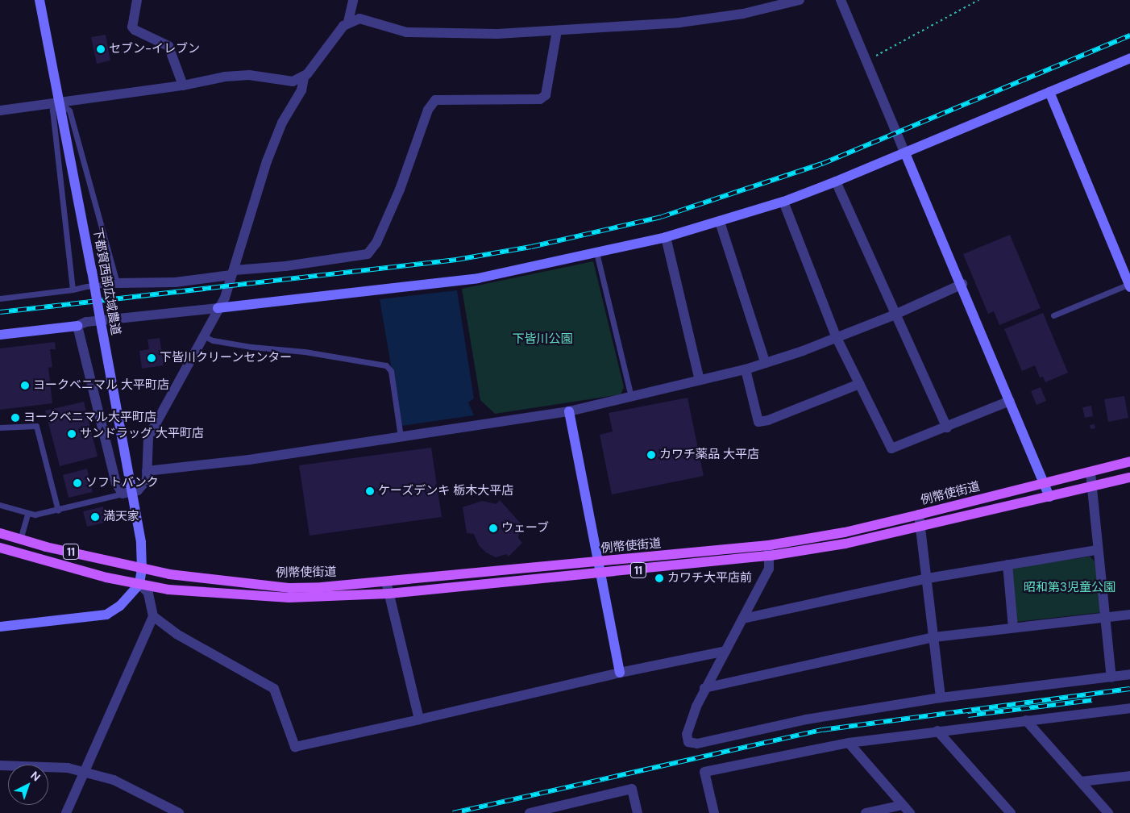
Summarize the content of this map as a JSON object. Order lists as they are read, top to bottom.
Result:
{
  "streets": {
    "main road": ["例幣使街道", "11"],
    "street": ["下都賀西部広域農道"]
  },
  "crossings": [
    ["下都賀西部広域農道", "例幣使街道"],
    ["下都賀西部広域農道", "11"],
    ["例幣使街道", "11"]
  ],
  "parks": ["下皆川公園", "昭和第3児童公園"],
  "places": [
    "セブン-イレブン",
    "下皆川クリーンセンター",
    "ヨークベニマル 大平町店",
    "ヨークベニマル大平町店",
    "サンドラッグ 大平町店",
    "カワチ薬品 大平店",
    "ソフトバンク",
    "ケーズデンキ 栃木大平店",
    "満天家",
    "ウェーブ",
    "カワチ大平店前"
  ],
  "north": "top right"
}
